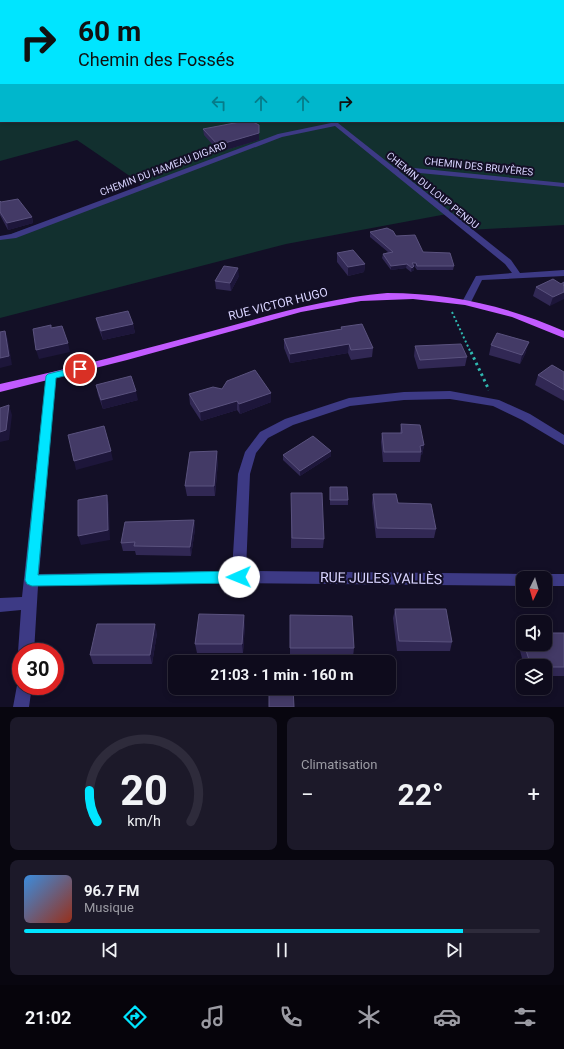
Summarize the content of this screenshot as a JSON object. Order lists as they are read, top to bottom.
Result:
{
  "streets": {
    "main road": ["RUE VICTOR HUGO"],
    "street": [
      "CHEMIN DES BRUYÈRES",
      "CHEMIN DU HAMEAU DIGARD",
      "CHEMIN DU LOUP PENDU",
      "RUE JULES VALLÈS"
    ]
  },
  "crossings": [
    ["CHEMIN DES BRUYÈRES", "CHEMIN DU LOUP PENDU"],
    ["CHEMIN DU HAMEAU DIGARD", "CHEMIN DU LOUP PENDU"]
  ],
  "north": "bottom",
  "page": {
    "turn": ["60 m", "Chemin des Fossés"],
    "limit": "30",
    "trip": "21:03 · 1 min · 160 m",
    "tile": "Climatisation",
    "heat": ["−", "22°", "+"],
    "song": ["96.7 FM", "Musique"],
    "tabs": "21:02",
    "gauge": ["20", "km/h"]
  }
}
